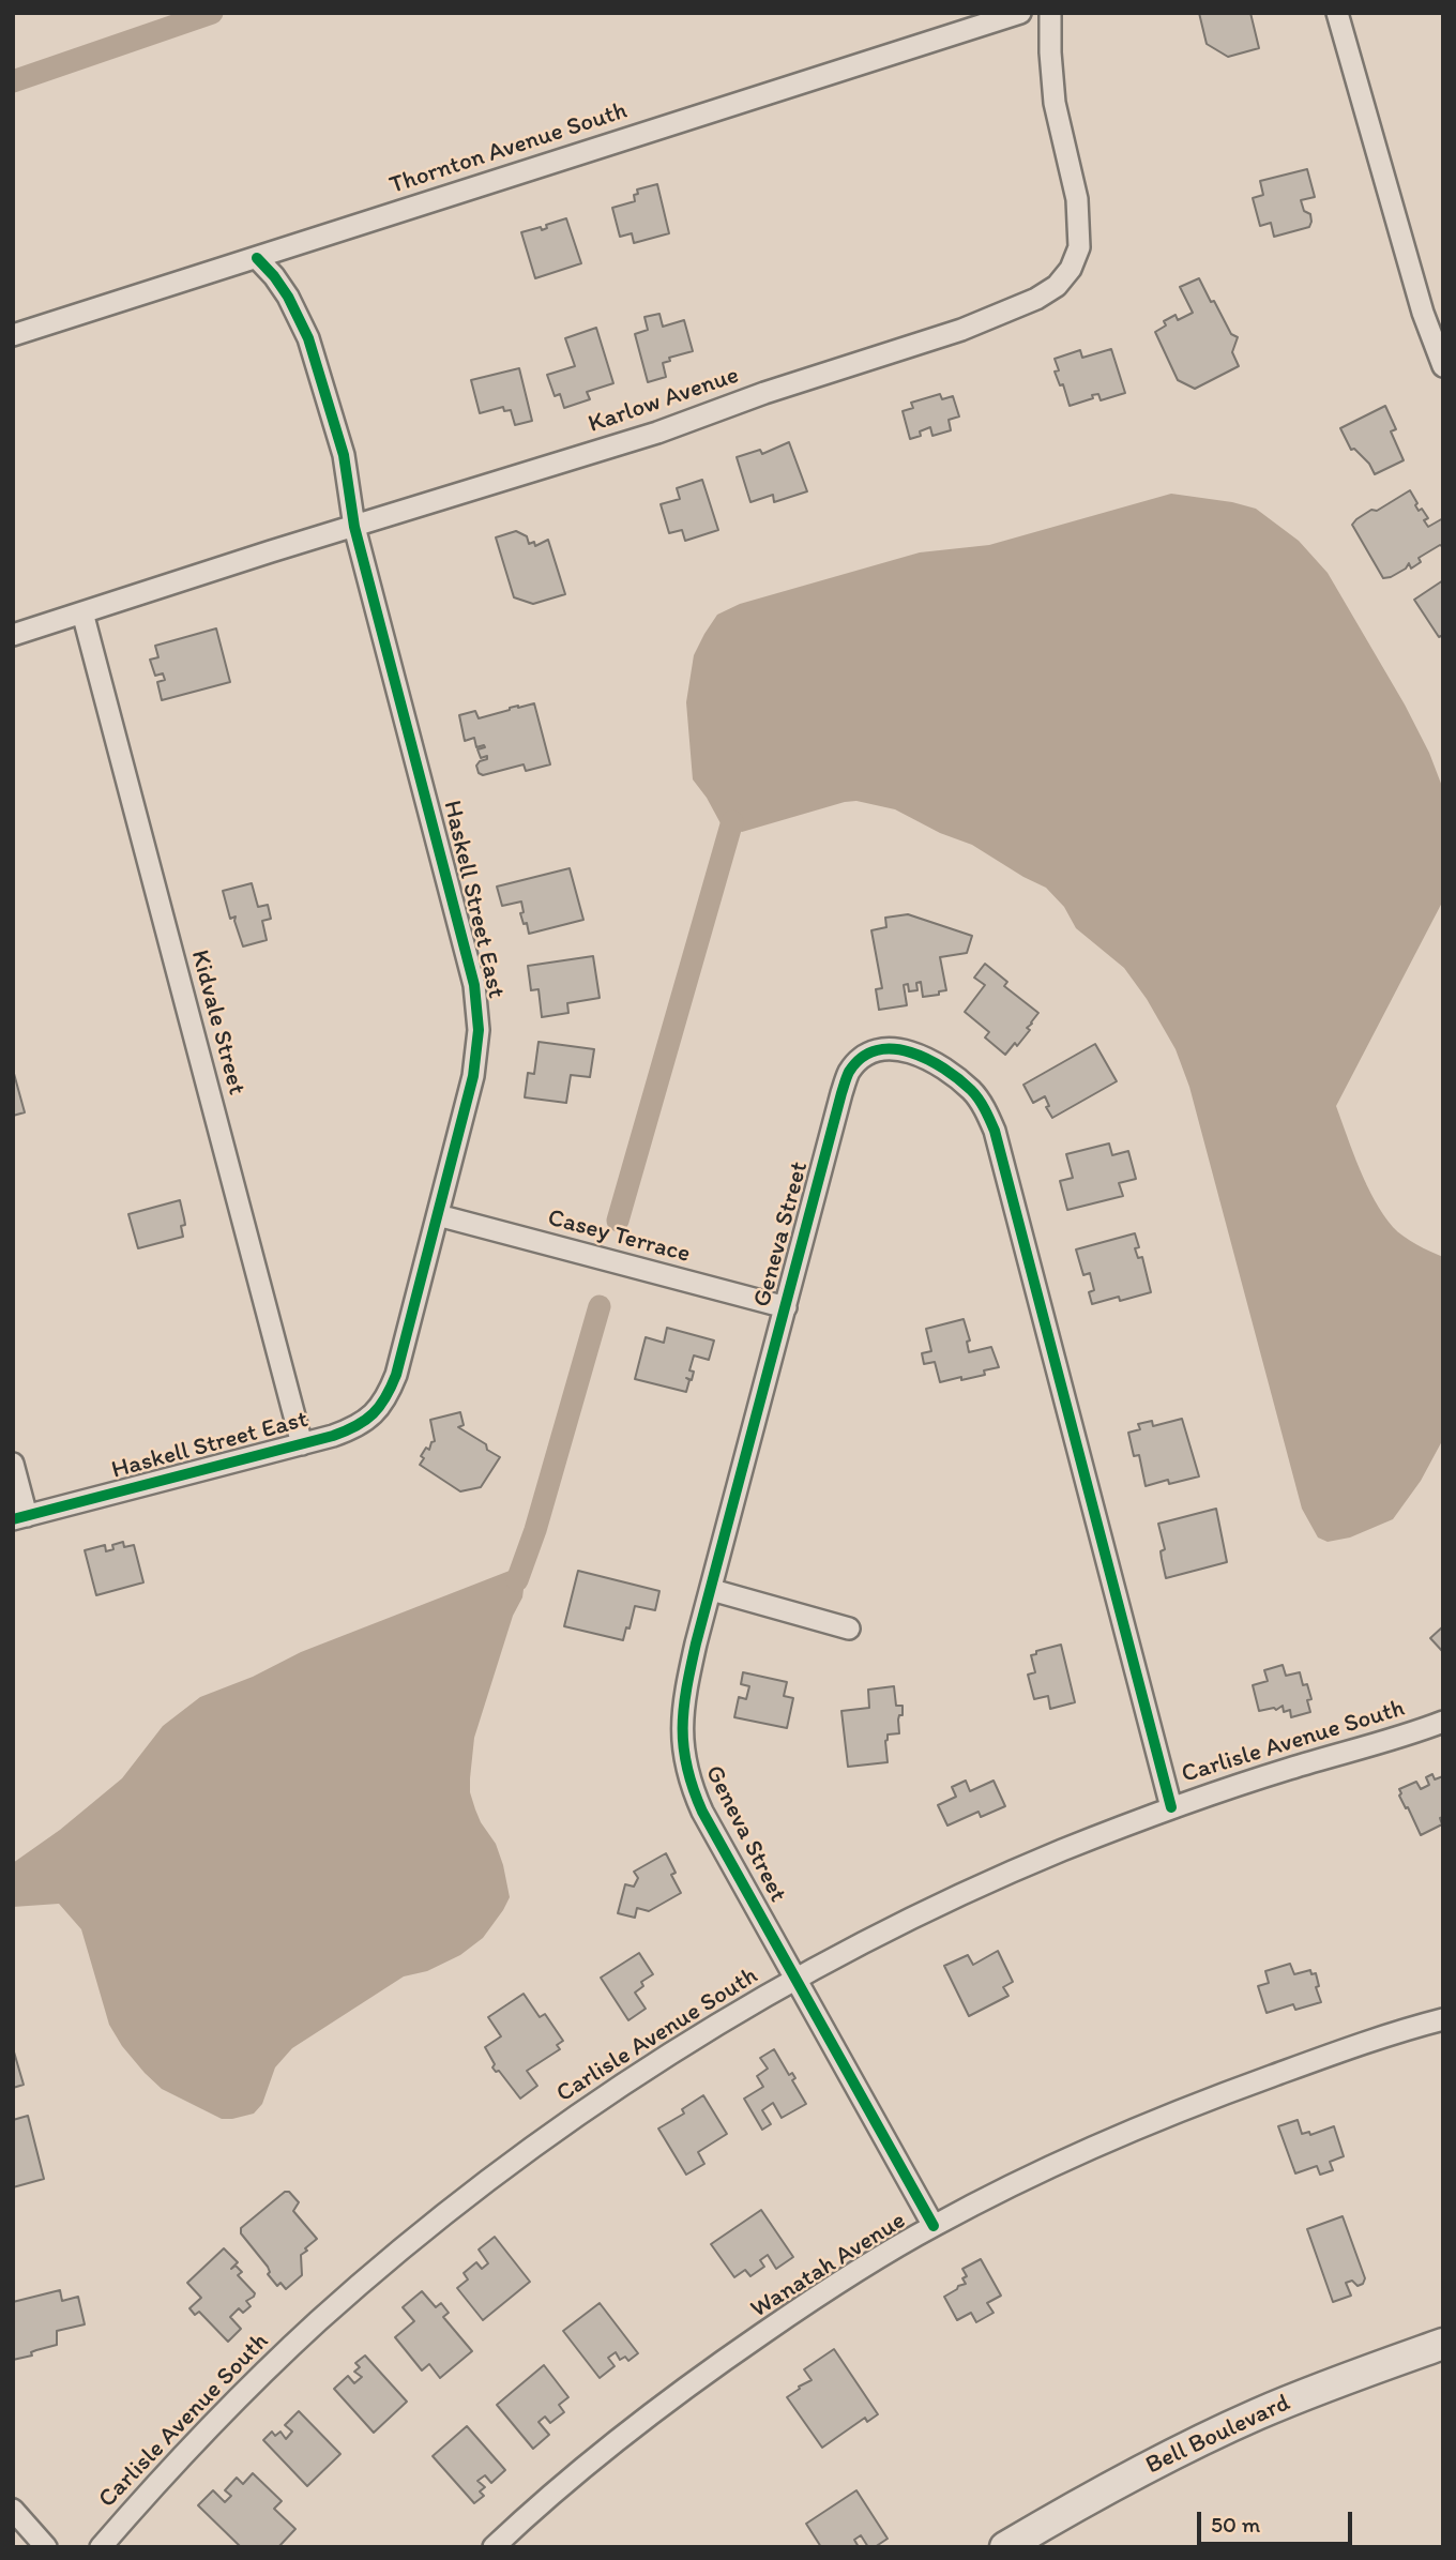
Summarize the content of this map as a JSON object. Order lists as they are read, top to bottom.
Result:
{
  "streets": {
    "street": [
      "Thornton Avenue South",
      "Karlow Avenue",
      "Haskell Street East",
      "Kidvale Street",
      "Geneva Street",
      "Casey Terrace",
      "Carlisle Avenue South",
      "Wanatah Avenue",
      "Bell Boulevard"
    ]
  },
  "crossings": [
    ["Thornton Avenue South", "Haskell Street East"],
    ["Karlow Avenue", "Haskell Street East"],
    ["Karlow Avenue", "Kidvale Street"],
    ["Haskell Street East", "Kidvale Street"],
    ["Haskell Street East", "Casey Terrace"],
    ["Geneva Street", "Casey Terrace"],
    ["Geneva Street", "Carlisle Avenue South"],
    ["Geneva Street", "Wanatah Avenue"]
  ],
  "scale_bar": "50 m"
}
